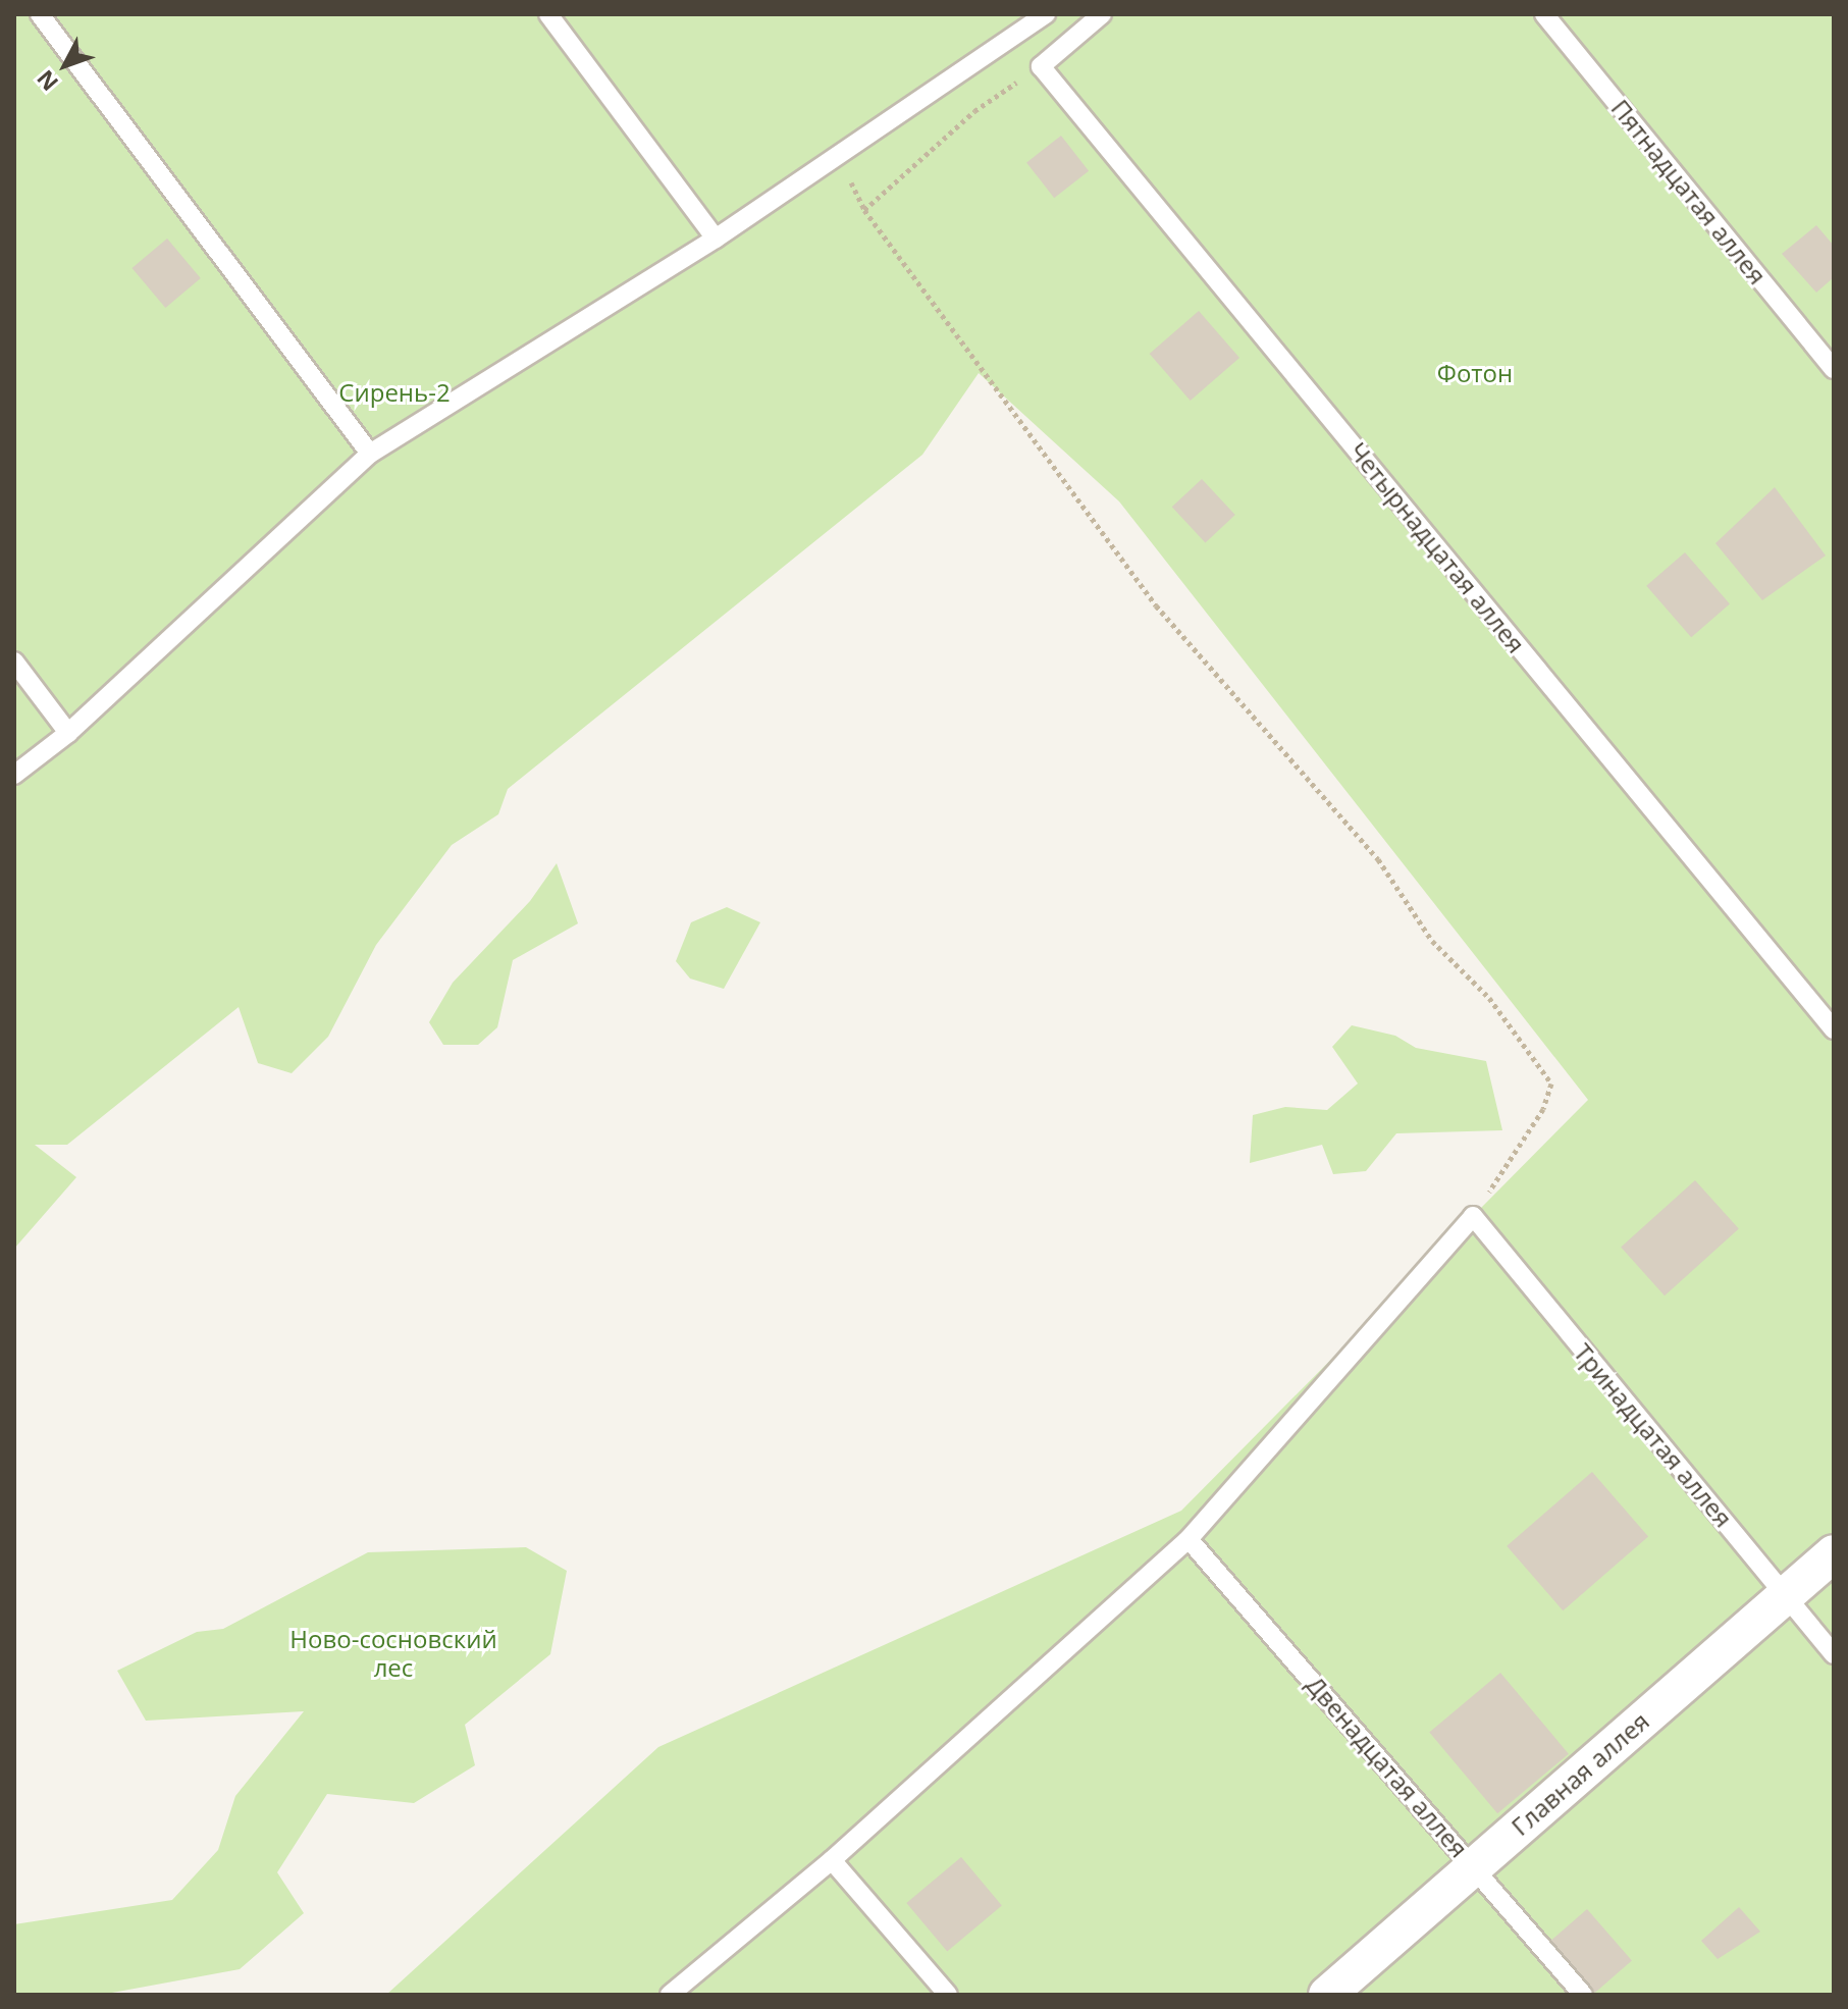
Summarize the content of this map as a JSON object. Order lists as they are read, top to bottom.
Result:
{
  "streets": {
    "street": ["Главная аллея"],
    "lane": [
      "Пятнадцатая аллея",
      "Четырнадцатая аллея",
      "Тринадцатая аллея",
      "Двенадцатая аллея"
    ]
  },
  "crossings": [
    ["Тринадцатая аллея", "Главная аллея"],
    ["Двенадцатая аллея", "Главная аллея"]
  ],
  "parks": ["Фотон", "Сирень-2", "Ново-сосновский лес"],
  "north": "bottom left"
}
